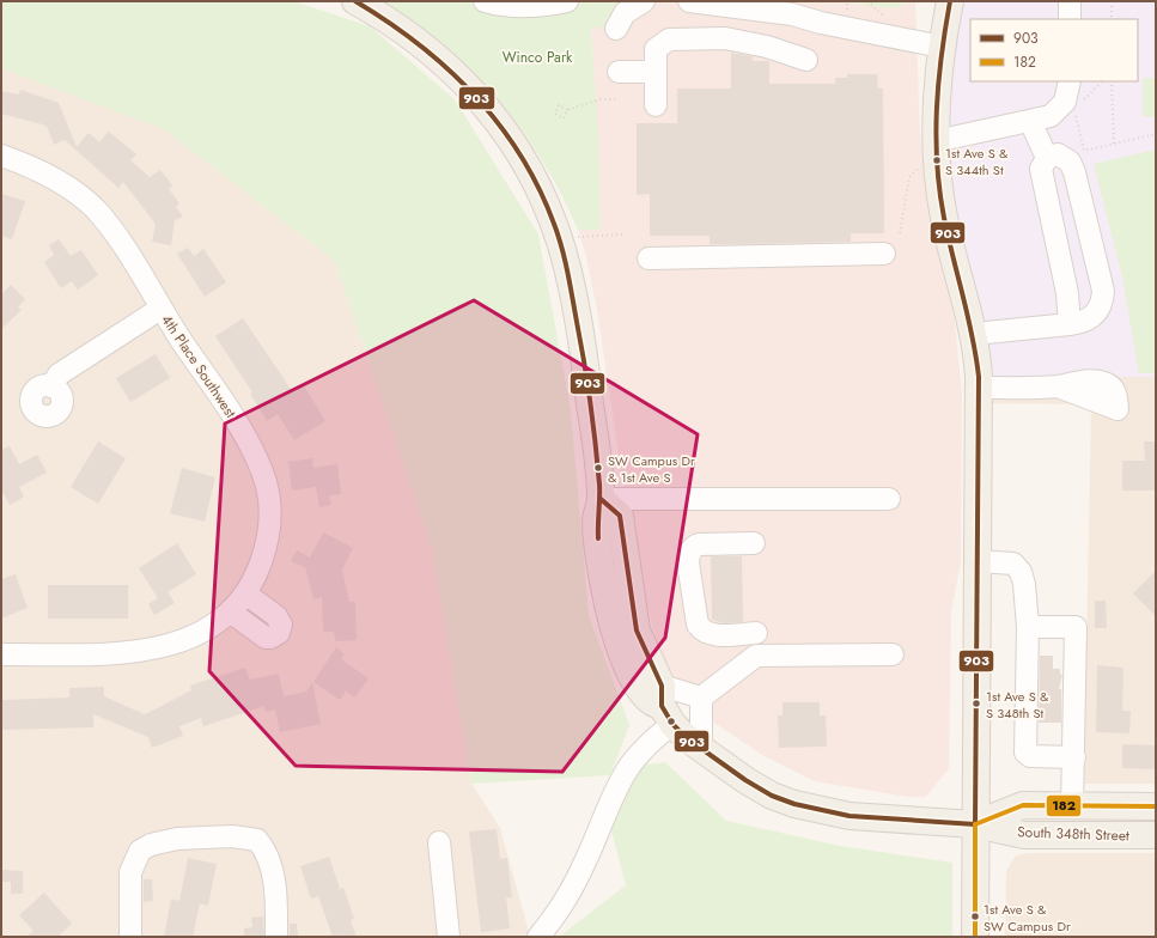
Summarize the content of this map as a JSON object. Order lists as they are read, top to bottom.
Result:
{
  "streets": {
    "main road": ["South 348th Street"],
    "street": ["4th Place Southwest"]
  },
  "parks": ["Winco Park"],
  "places": [
    "1st Ave S & S 344th St",
    "SW Campus Dr & 1st Ave S",
    "1st Ave S & S 348th St",
    "1st Ave S & SW Campus Dr"
  ],
  "lines": ["transit line 903", "transit line 182"],
  "legend": ["903", "182"]
}
